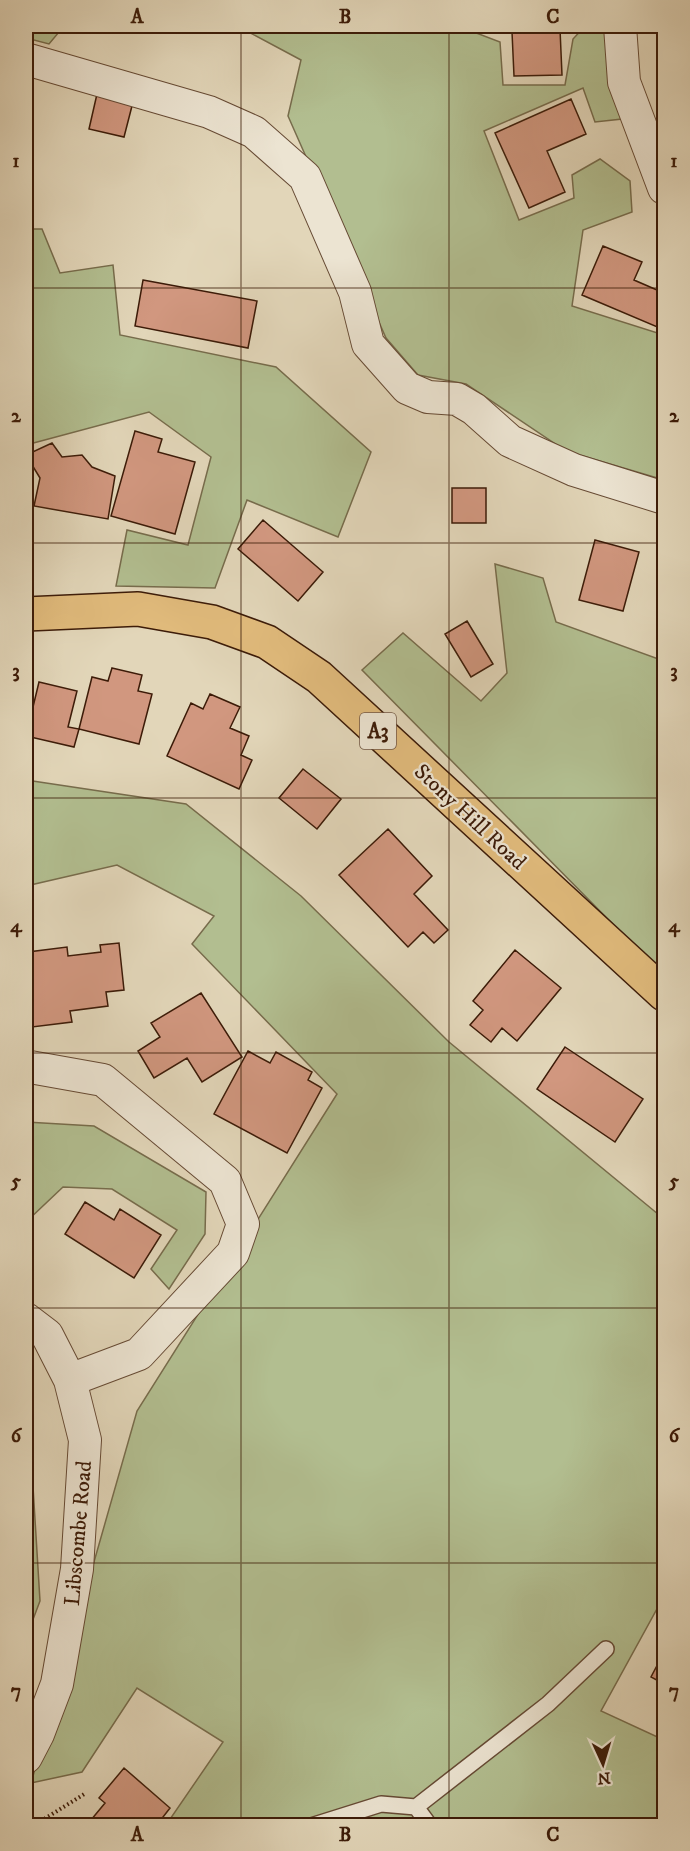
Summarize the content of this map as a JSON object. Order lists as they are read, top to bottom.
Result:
{
  "streets": {
    "main road": ["A3", "Stony Hill Road"],
    "street": ["Libscombe Road"]
  },
  "north": "bottom",
  "grid": {
    "columns": ["A", "B", "C"],
    "rows": [
      "1",
      "2",
      "3",
      "4",
      "5",
      "6",
      "7"
    ]
  }
}
